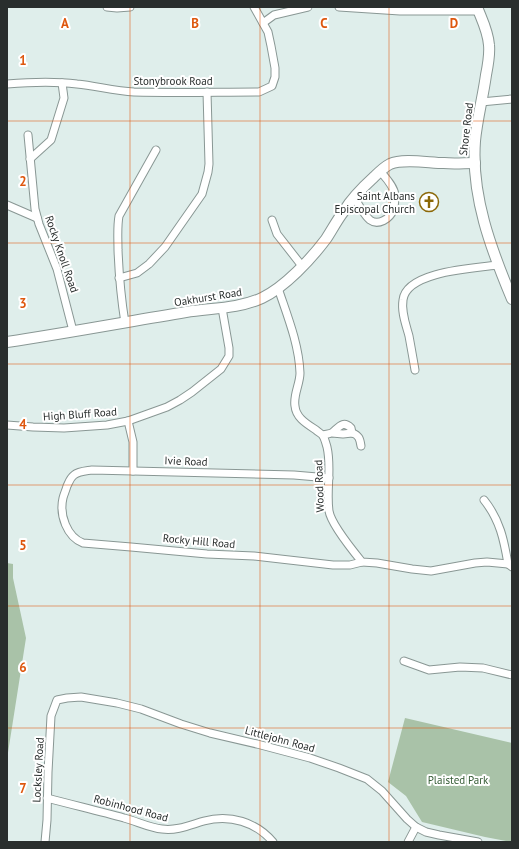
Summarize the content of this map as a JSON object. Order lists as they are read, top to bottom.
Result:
{
  "streets": {
    "street": [
      "Stonybrook Road",
      "Shore Road",
      "Rocky Knoll Road",
      "Oakhurst Road",
      "High Bluff Road",
      "Ivie Road",
      "Wood Road",
      "Rocky Hill Road",
      "Littlejohn Road",
      "Locksley Road",
      "Robinhood Road"
    ]
  },
  "crossings": [
    ["Shore Road", "Oakhurst Road"],
    ["Rocky Knoll Road", "Oakhurst Road"],
    ["Oakhurst Road", "High Bluff Road"],
    ["Ivie Road", "Wood Road"],
    ["Ivie Road", "Rocky Hill Road"],
    ["Wood Road", "Rocky Hill Road"],
    ["Littlejohn Road", "Locksley Road"],
    ["Locksley Road", "Robinhood Road"]
  ],
  "parks": ["Plaisted Park"],
  "places": {
    "church": ["Saint Albans Episcopal Church"]
  },
  "grid": {
    "columns": [
      "A",
      "B",
      "C",
      "D"
    ],
    "rows": [
      "1",
      "2",
      "3",
      "4",
      "5",
      "6",
      "7"
    ]
  }
}
